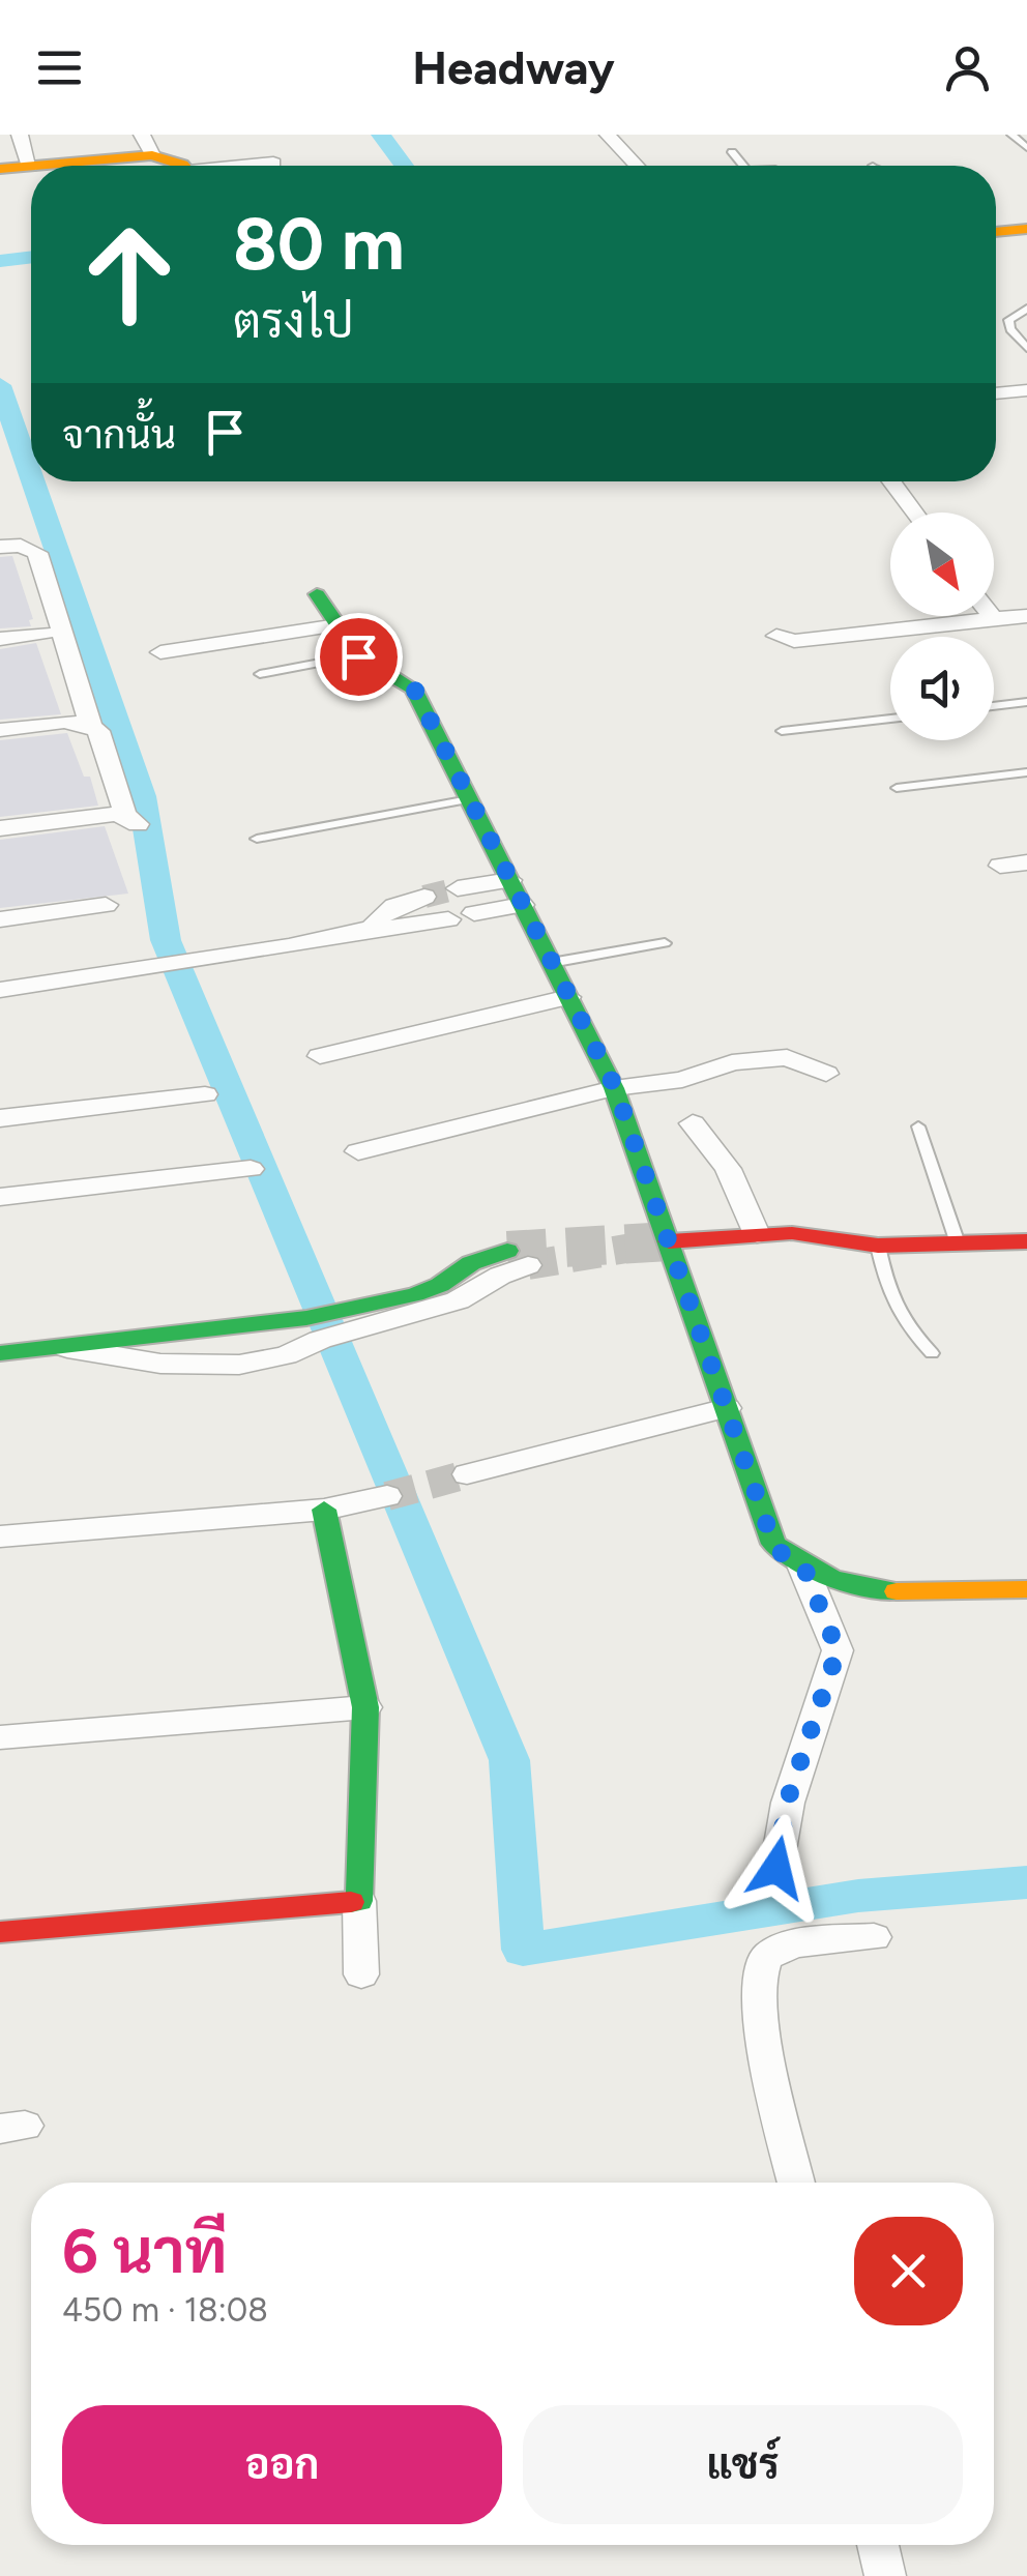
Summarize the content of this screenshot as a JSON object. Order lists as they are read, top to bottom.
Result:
{
  "north": "bottom right",
  "page": {
    "header": "Headway",
    "turn": ["80 m", "ตรงไป"],
    "then": "จากนั้น",
    "heading": ["6 นาที", "450 m · 18:08"],
    "buttons": ["ออก", "แชร์"]
  }
}
